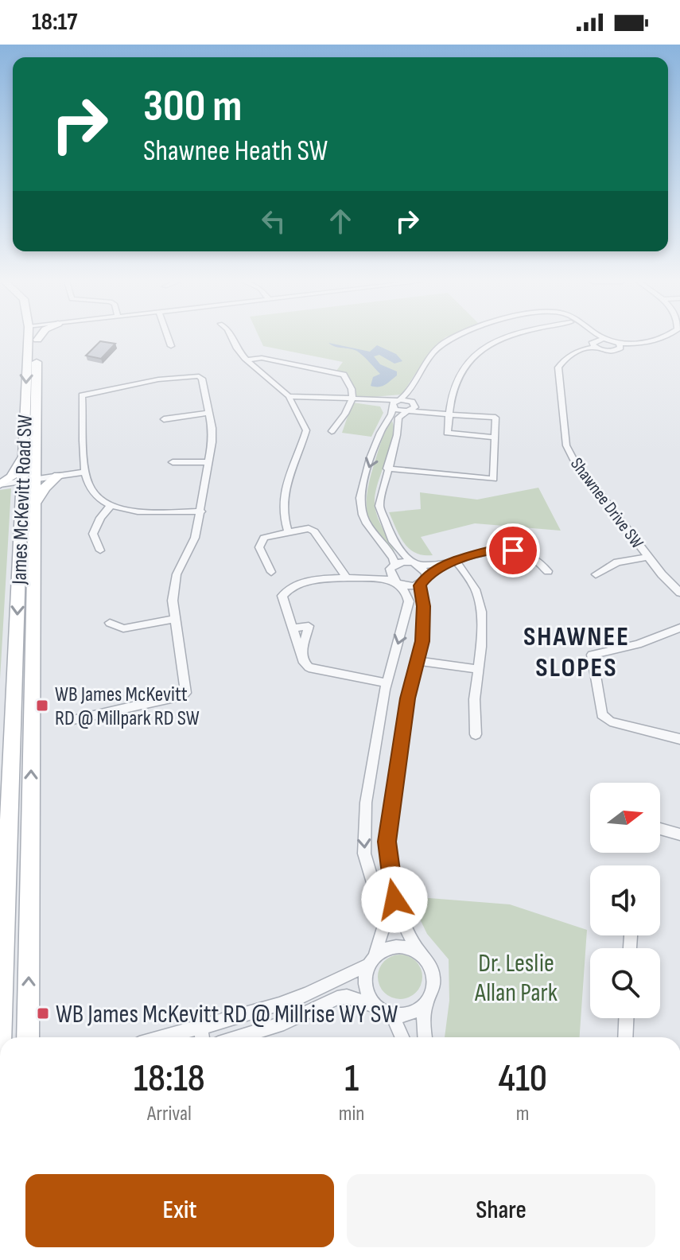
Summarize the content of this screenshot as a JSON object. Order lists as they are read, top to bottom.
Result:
{
  "streets": {
    "main road": ["James McKevitt Road SW"],
    "street": ["Shawnee Drive SW"]
  },
  "districts": ["SHAWNEE SLOPES"],
  "parks": ["Dr. Leslie Allan Park"],
  "places": {
    "transit": ["WB James McKevitt RD @ Millpark RD SW", "WB James McKevitt RD @ Millrise WY SW"]
  },
  "north": "right",
  "page": {
    "status": "18:17",
    "turn": ["300 m", "Shawnee Heath SW"],
    "eta": [
      "18:18",
      "Arrival",
      "1",
      "min",
      "410",
      "m"
    ],
    "buttons": ["Exit", "Share"]
  }
}
